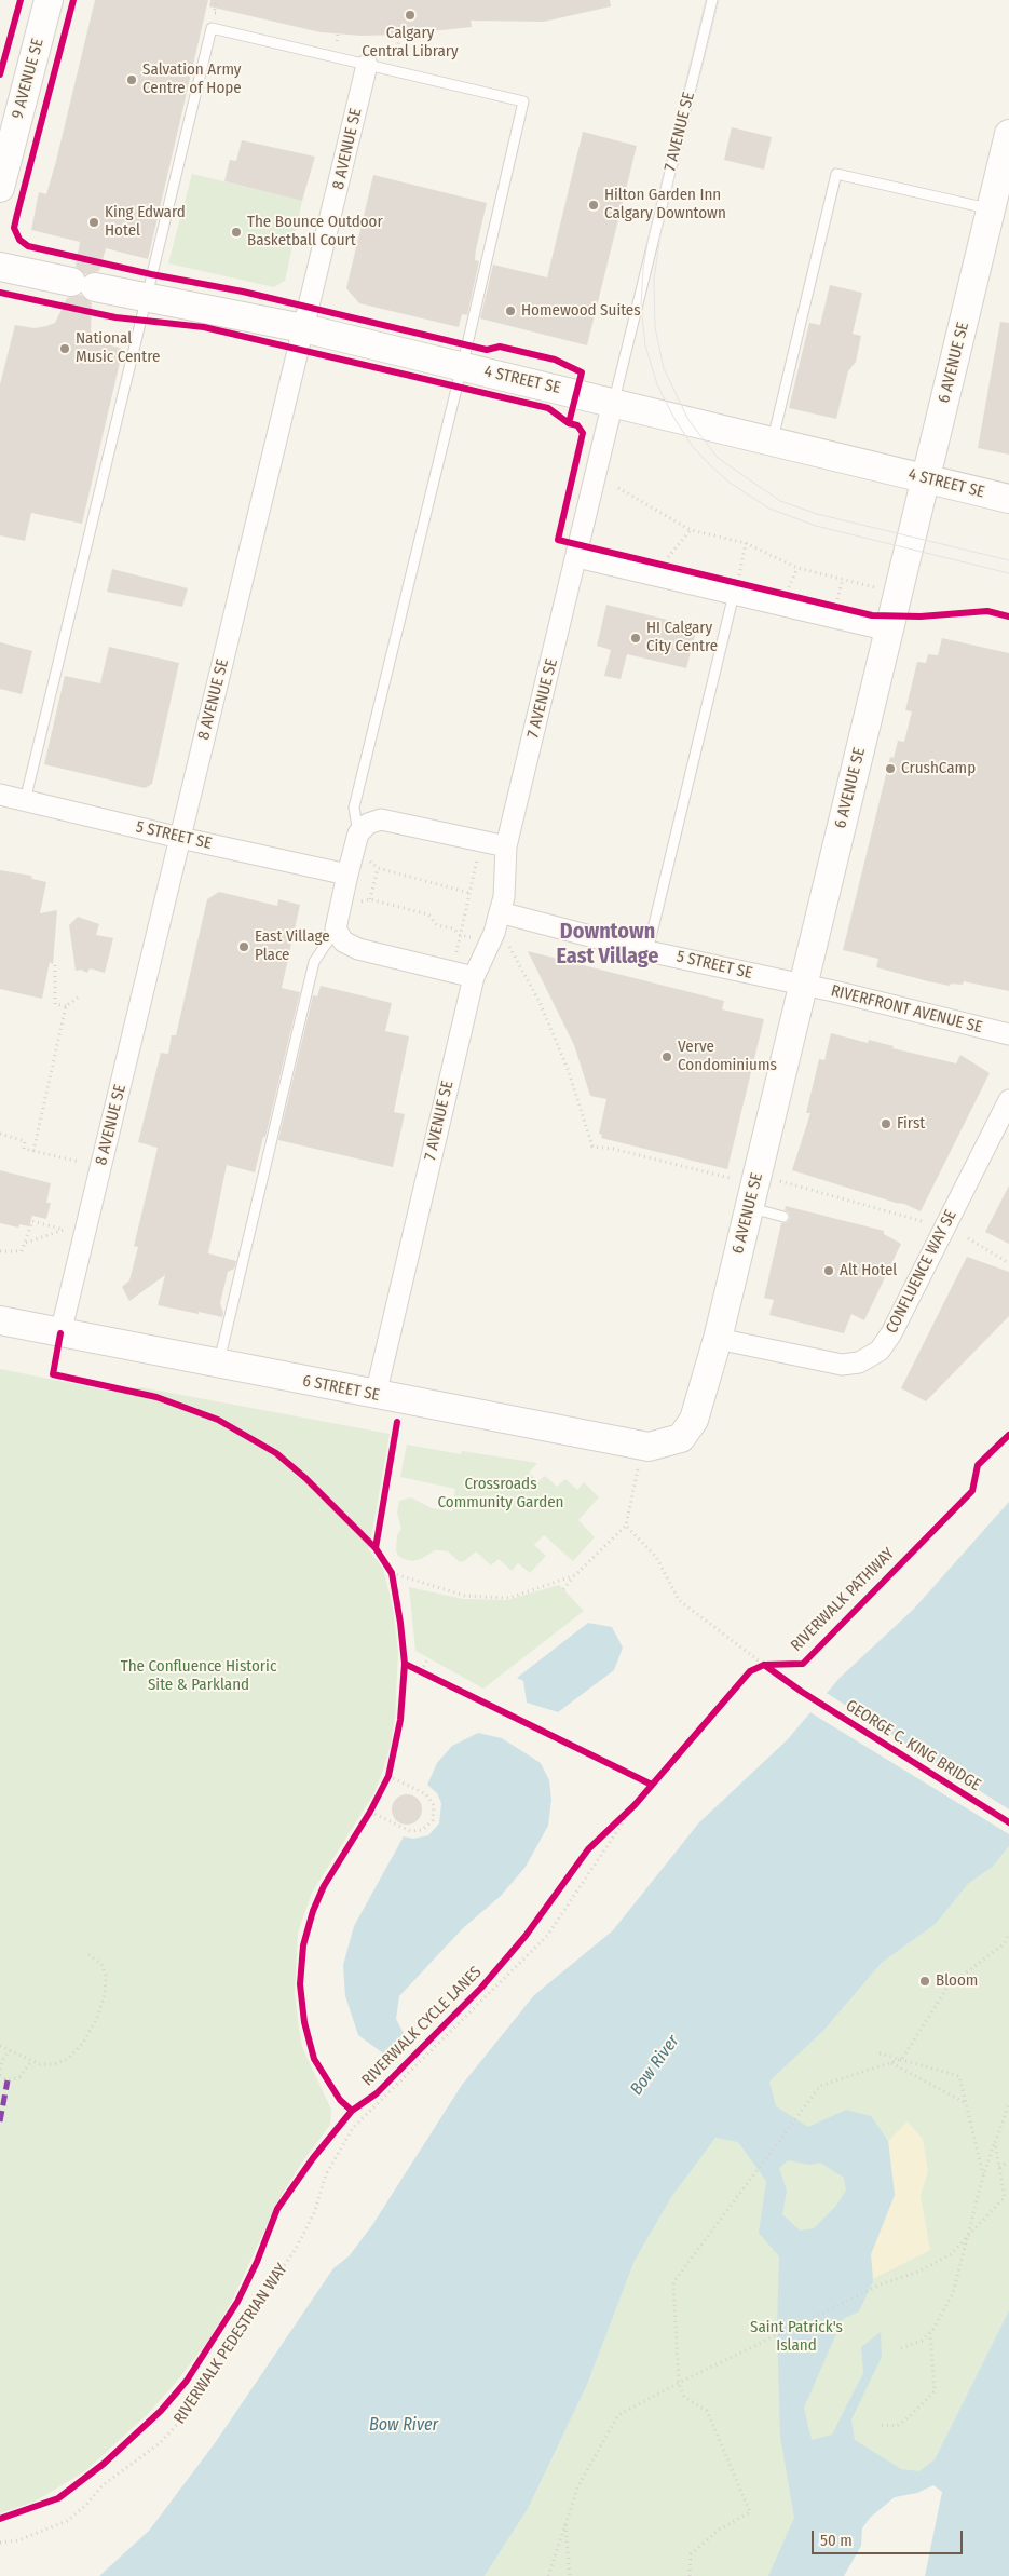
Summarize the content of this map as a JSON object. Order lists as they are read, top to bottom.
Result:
{
  "streets": {
    "street": [
      "9 AVENUE SE",
      "7 AVENUE SE",
      "8 AVENUE SE",
      "6 AVENUE SE",
      "4 STREET SE",
      "5 STREET SE",
      "RIVERFRONT AVENUE SE",
      "CONFLUENCE WAY SE",
      "6 STREET SE"
    ],
    "path": ["RIVERWALK CYCLE LANES", "RIVERWALK PEDESTRIAN WAY"],
    "cycle path": ["RIVERWALK PATHWAY", "GEORGE C. KING BRIDGE"]
  },
  "crossings": [
    ["7 AVENUE SE", "4 STREET SE"],
    ["7 AVENUE SE", "5 STREET SE"],
    ["7 AVENUE SE", "6 STREET SE"],
    ["8 AVENUE SE", "4 STREET SE"],
    ["8 AVENUE SE", "5 STREET SE"],
    ["8 AVENUE SE", "6 STREET SE"],
    ["6 AVENUE SE", "4 STREET SE"],
    ["6 AVENUE SE", "5 STREET SE"],
    ["6 AVENUE SE", "RIVERFRONT AVENUE SE"],
    ["6 AVENUE SE", "CONFLUENCE WAY SE"],
    ["6 AVENUE SE", "6 STREET SE"],
    ["5 STREET SE", "RIVERFRONT AVENUE SE"]
  ],
  "districts": ["Downtown East Village"],
  "water": ["Bow River"],
  "parks": ["Crossroads Community Garden", "The Confluence Historic Site & Parkland", "Saint Patrick's Island"],
  "places": [
    "Calgary Central Library",
    "Salvation Army Centre of Hope",
    "Hilton Garden Inn Calgary Downtown",
    "King Edward Hotel",
    "The Bounce Outdoor Basketball Court",
    "Homewood Suites",
    "National Music Centre",
    "HI Calgary City Centre",
    "CrushCamp",
    "East Village Place",
    "Verve Condominiums",
    "First",
    "Alt Hotel",
    "Bloom"
  ],
  "scale_bar": "50 m"
}
